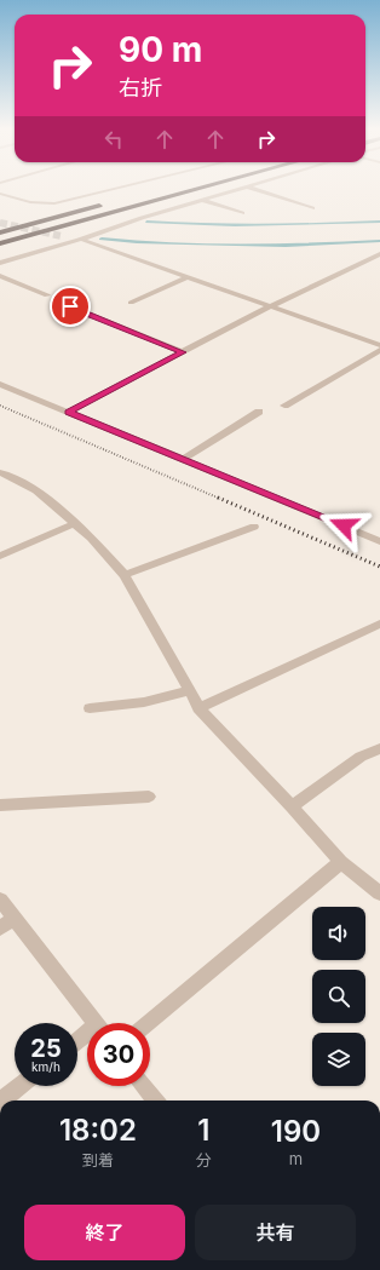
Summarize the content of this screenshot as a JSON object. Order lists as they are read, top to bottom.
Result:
{
  "page": {
    "turn": ["90 m", "右折"],
    "speed": "25 km/h",
    "limit": "30",
    "eta": [
      "18:02",
      "到着",
      "1",
      "分",
      "190",
      "m"
    ],
    "buttons": ["終了", "共有"]
  }
}
